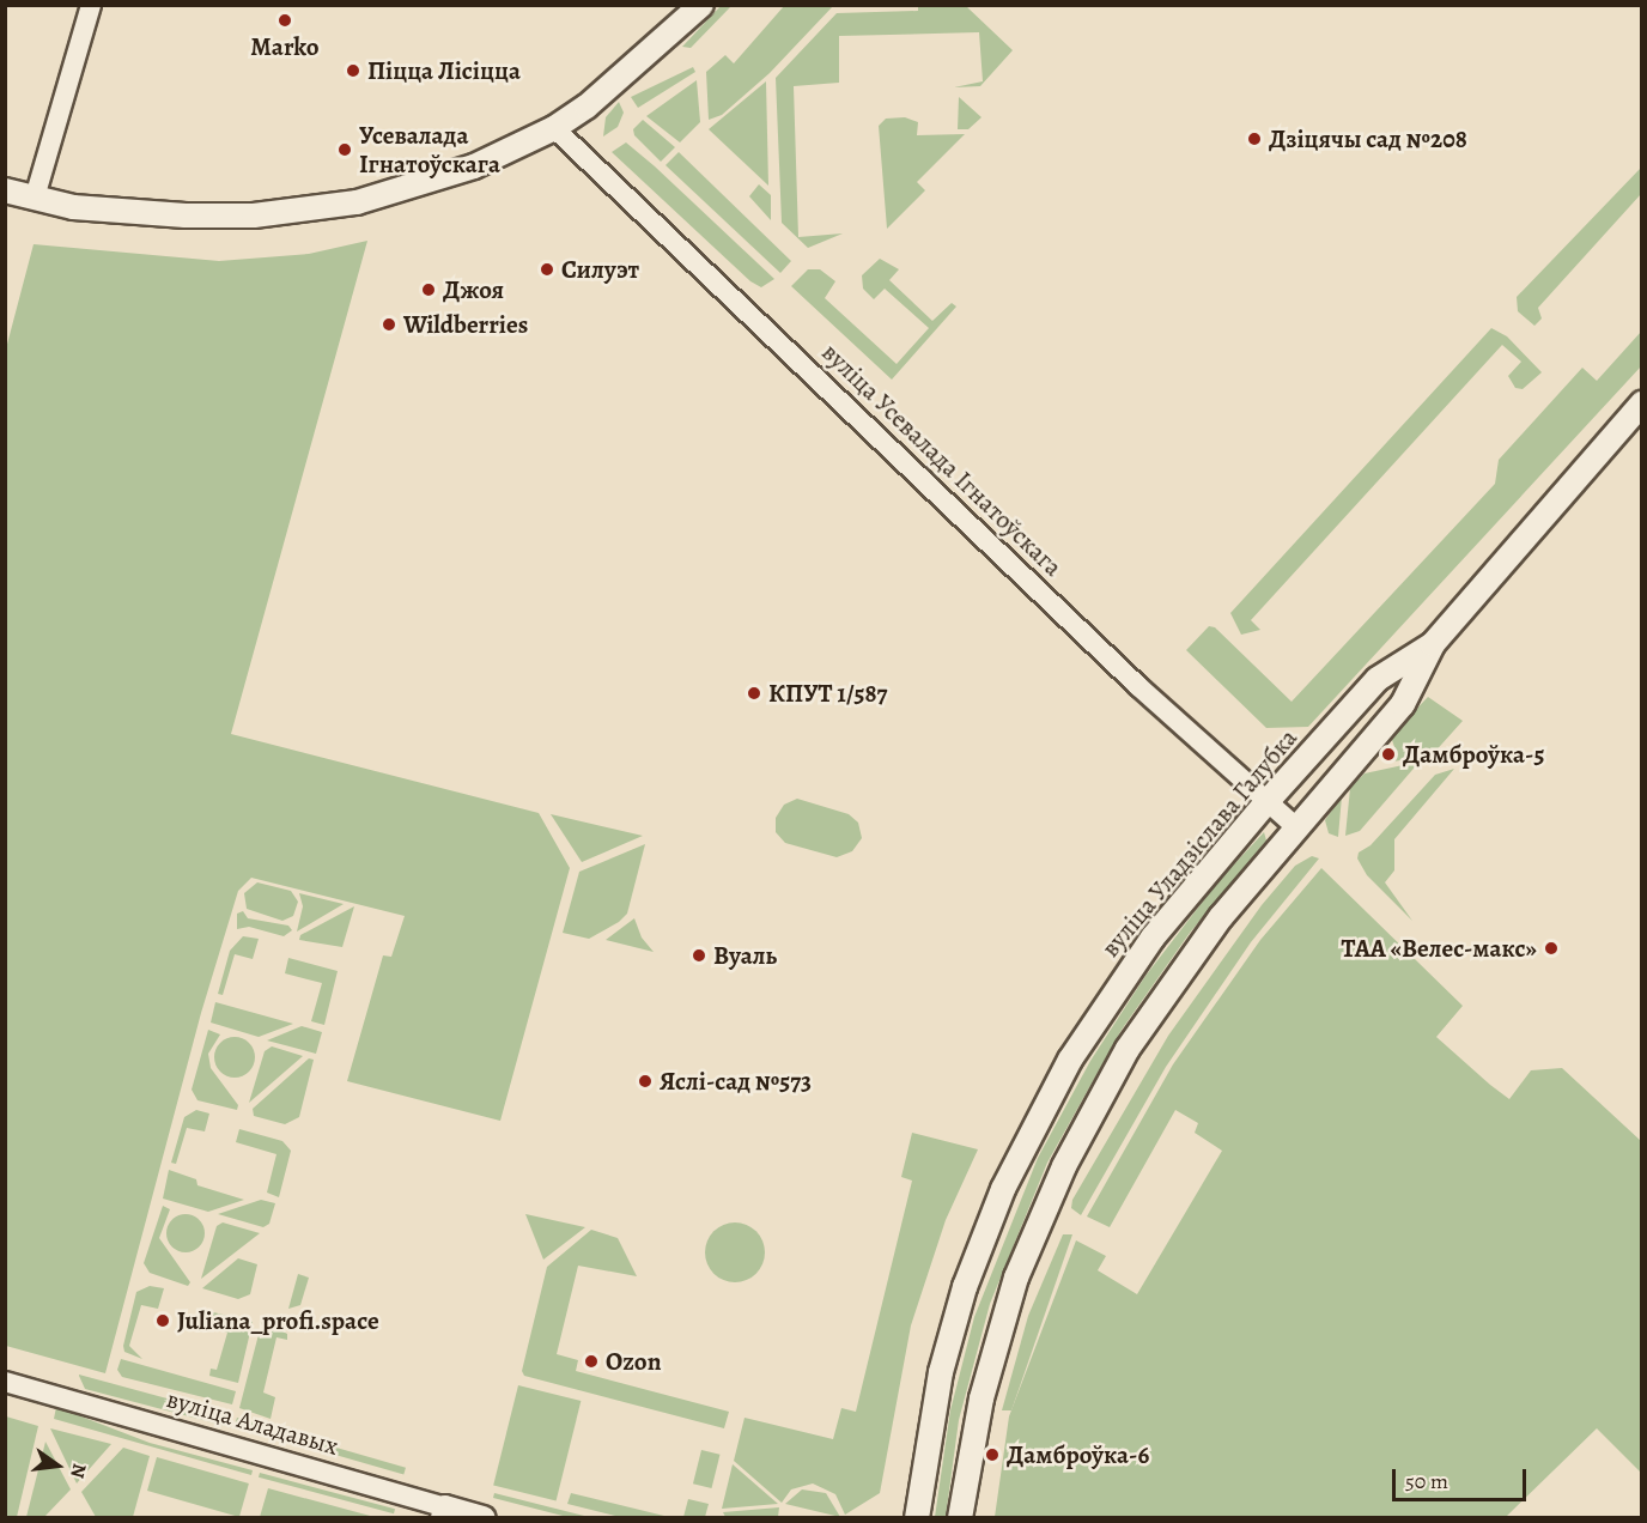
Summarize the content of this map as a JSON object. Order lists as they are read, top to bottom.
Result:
{
  "streets": {
    "main road": ["вуліца Уладзіслава Галубка", "вуліца Аладавых"],
    "street": ["вуліца Усевалада Ігнатоўскага"]
  },
  "crossings": [
    ["вуліца Усевалада Ігнатоўскага", "вуліца Уладзіслава Галубка"]
  ],
  "places": [
    "Marko",
    "Піцца Лісіцца",
    "Дзіцячы сад №208",
    "Усевалада Ігнатоўскага",
    "Силуэт",
    "Джоя",
    "Wildberries",
    "КПУТ 1/587",
    "Дамброўка-5",
    "ТАА «Велес-макс»",
    "Вуаль",
    "Яслі-сад №573",
    "Juliana_profi.space",
    "Ozon",
    "Дамброўка-6"
  ],
  "scale_bar": "50 m",
  "north": "right"
}
